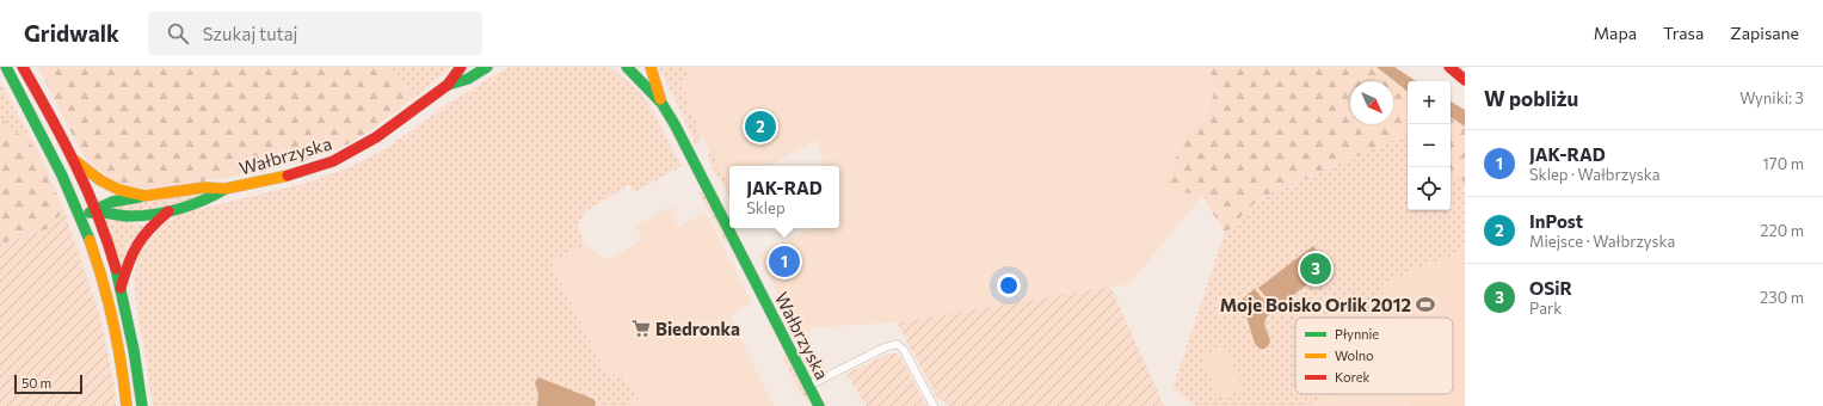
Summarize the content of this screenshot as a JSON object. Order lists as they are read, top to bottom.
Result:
{
  "streets": {
    "main road": ["Wałbrzyska"]
  },
  "places": {
    "sports": ["Moje Boisko Orlik 2012"],
    "supermarket": ["Biedronka"]
  },
  "legend": ["Płynnie", "Wolno", "Korek"],
  "scale_bar": "50 m",
  "north": "bottom right",
  "page": {
    "header": "Gridwalk",
    "search": "Szukaj tutaj",
    "nav": ["Mapa", "Trasa", "Zapisane"],
    "heading": ["W pobliżu", "Wyniki: 3"],
    "map_buttons": ["+", "−"],
    "pins": ["2", "1", "3"],
    "list": [
      {
        "mark": "1",
        "name": "JAK-RAD",
        "note": "Sklep · Wałbrzyska",
        "value": "170 m"
      },
      {
        "mark": "2",
        "name": "InPost",
        "note": "Miejsce · Wałbrzyska",
        "value": "220 m"
      },
      {
        "mark": "3",
        "name": "OSiR",
        "note": "Park",
        "value": "230 m"
      }
    ],
    "popup": ["JAK-RAD", "Sklep"],
    "scale": "50 m"
  }
}
